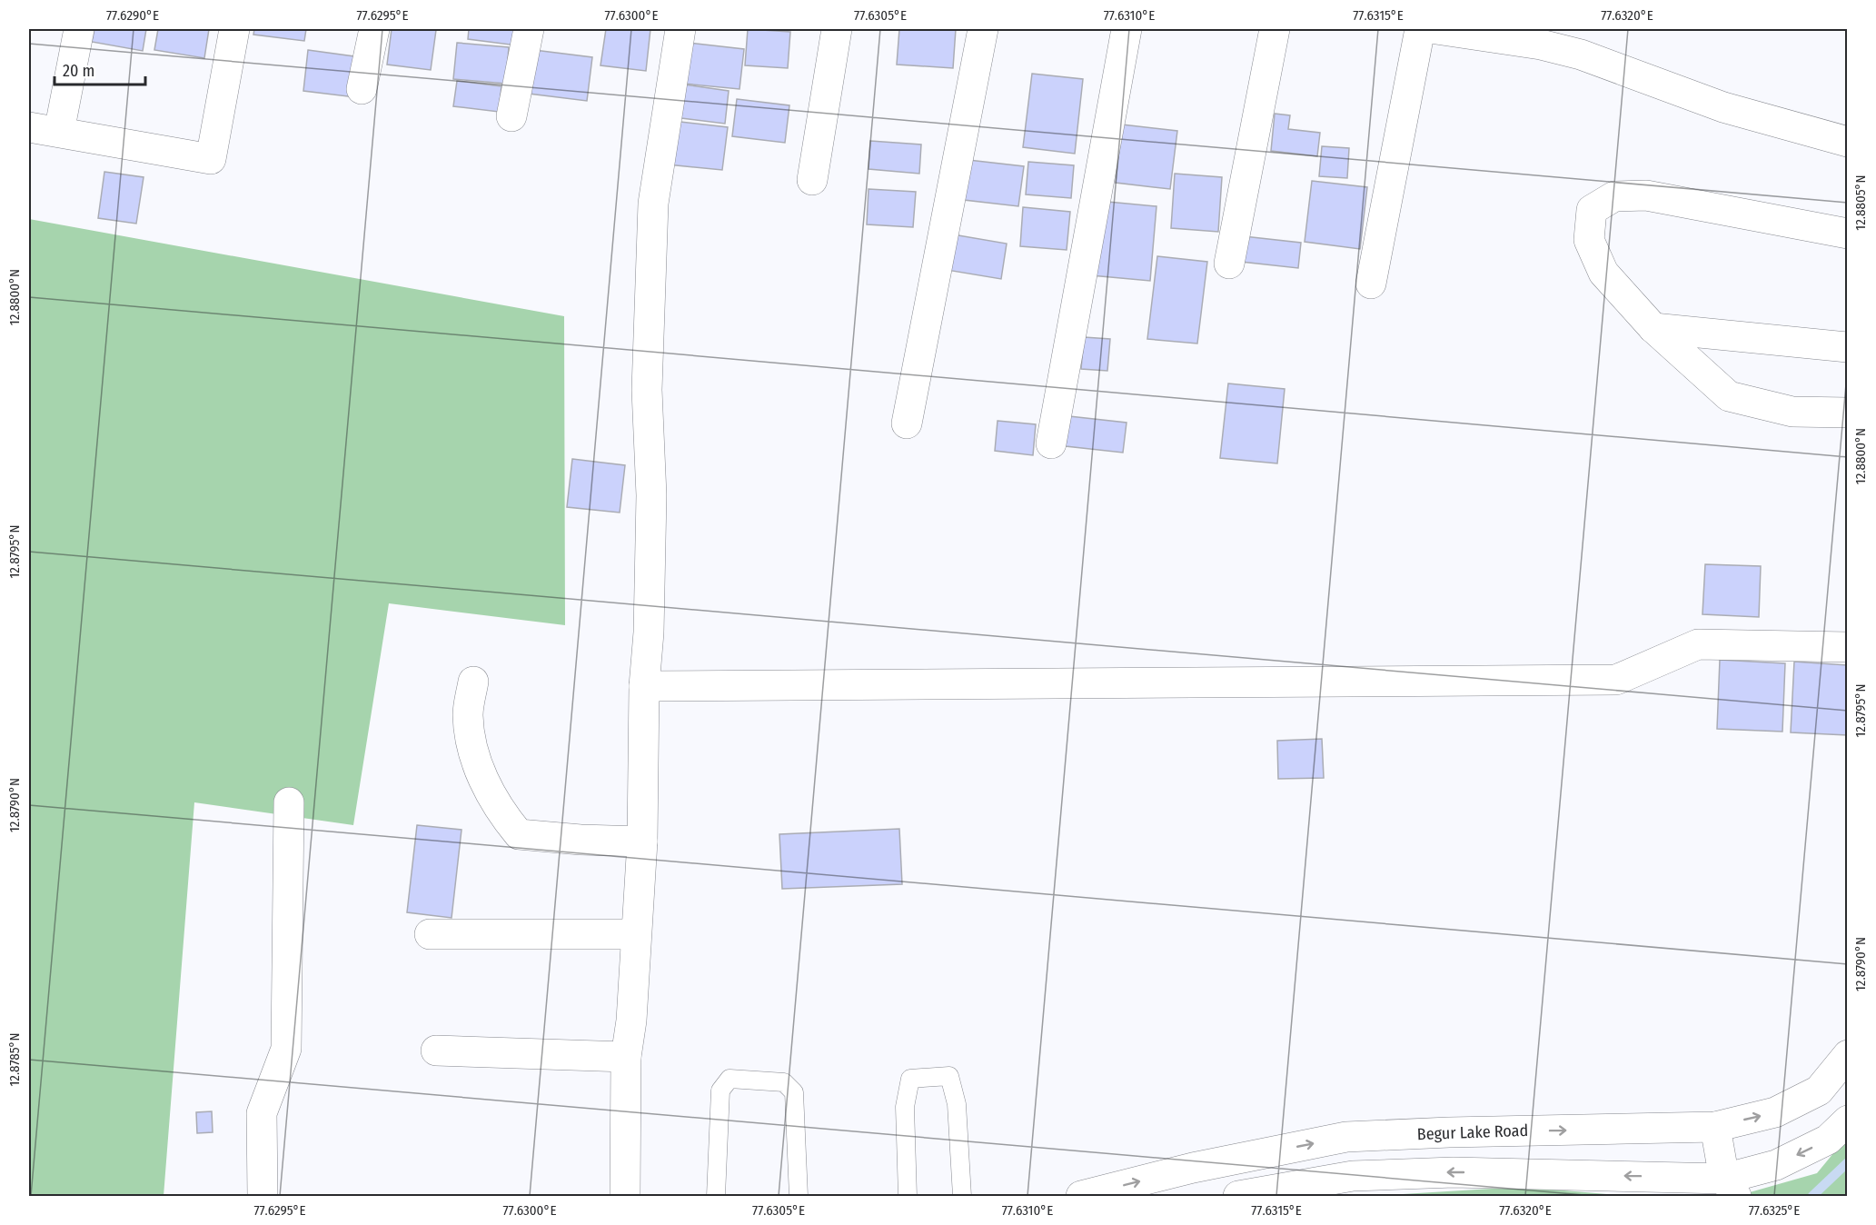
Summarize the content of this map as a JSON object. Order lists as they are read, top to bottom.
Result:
{
  "streets": {
    "street": ["Begur Lake Road"]
  },
  "scale_bar": "20 m",
  "coordinates": [
    "77.6290°E",
    "77.6295°E",
    "77.6300°E",
    "77.6305°E",
    "77.6310°E",
    "77.6315°E",
    "77.6320°E",
    "12.8805°N",
    "12.8800°N",
    "12.8795°N",
    "12.8790°N",
    "12.8785°N",
    "77.6325°E"
  ]
}
